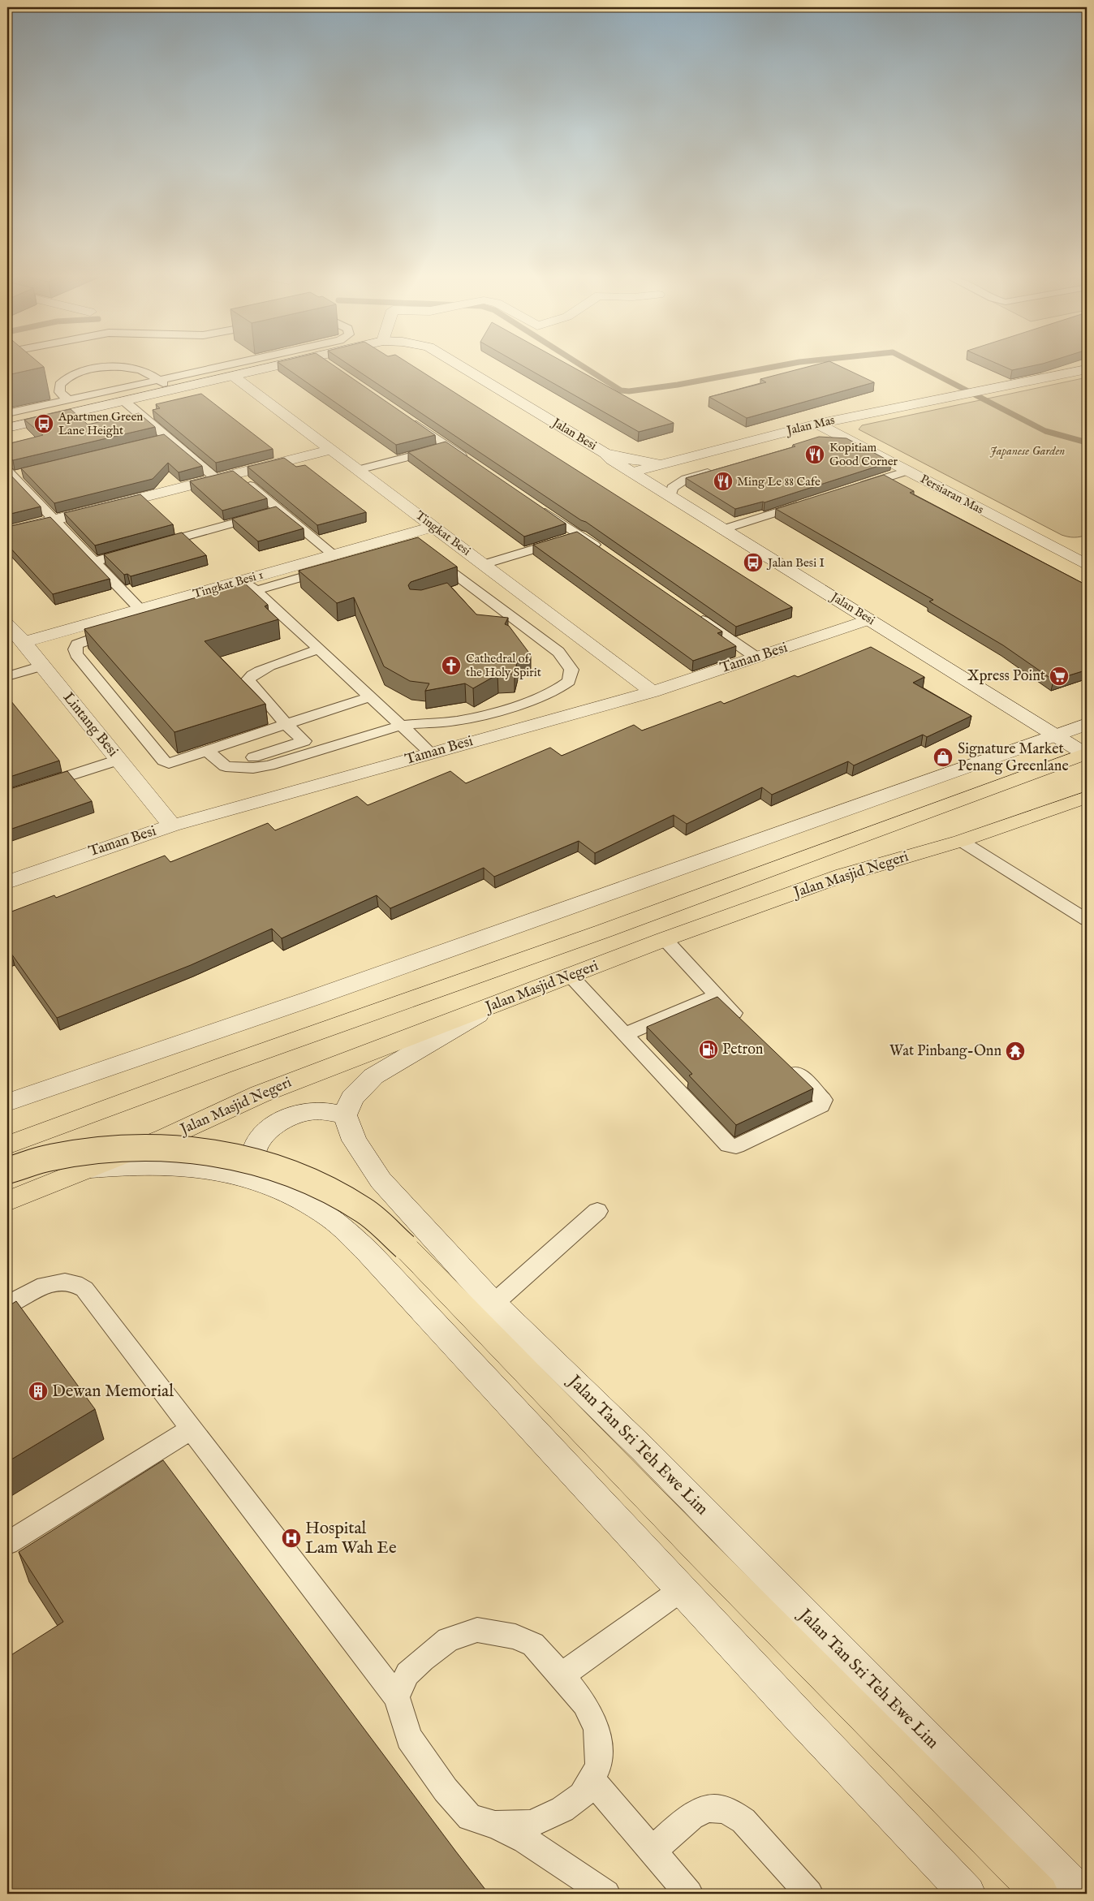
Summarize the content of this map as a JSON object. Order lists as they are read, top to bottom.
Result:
{
  "streets": {
    "highway": ["Jalan Masjid Negeri"],
    "street": [
      "Jalan Mas",
      "Jalan Besi",
      "Persiaran Mas",
      "Tingkat Besi",
      "Tingkat Besi 1",
      "Taman Besi",
      "Lintang Besi",
      "Jalan Tan Sri Teh Ewe Lim"
    ]
  },
  "crossings": [
    ["Jalan Mas", "Jalan Besi"],
    ["Jalan Mas", "Persiaran Mas"],
    ["Jalan Besi", "Tingkat Besi"],
    ["Jalan Besi", "Taman Besi"],
    ["Tingkat Besi", "Tingkat Besi 1"],
    ["Tingkat Besi", "Taman Besi"],
    ["Tingkat Besi 1", "Lintang Besi"],
    ["Taman Besi", "Lintang Besi"]
  ],
  "parks": ["Japanese Garden"],
  "places": {
    "bus stop": ["Apartmen Green Lane Height", "Jalan Besi I"],
    "restaurant": ["Kopitiam Good Corner", "Ming Le 88 Cafe"],
    "church": ["Cathedral of the Holy Spirit"],
    "supermarket": ["Xpress Point"],
    "shop": ["Signature Market Penang Greenlane"],
    "fuel station": ["Petron"],
    "temple": ["Wat Pinbang-Onn"],
    "building": ["Dewan Memorial"],
    "hospital": ["Hospital Lam Wah Ee"]
  }
}
